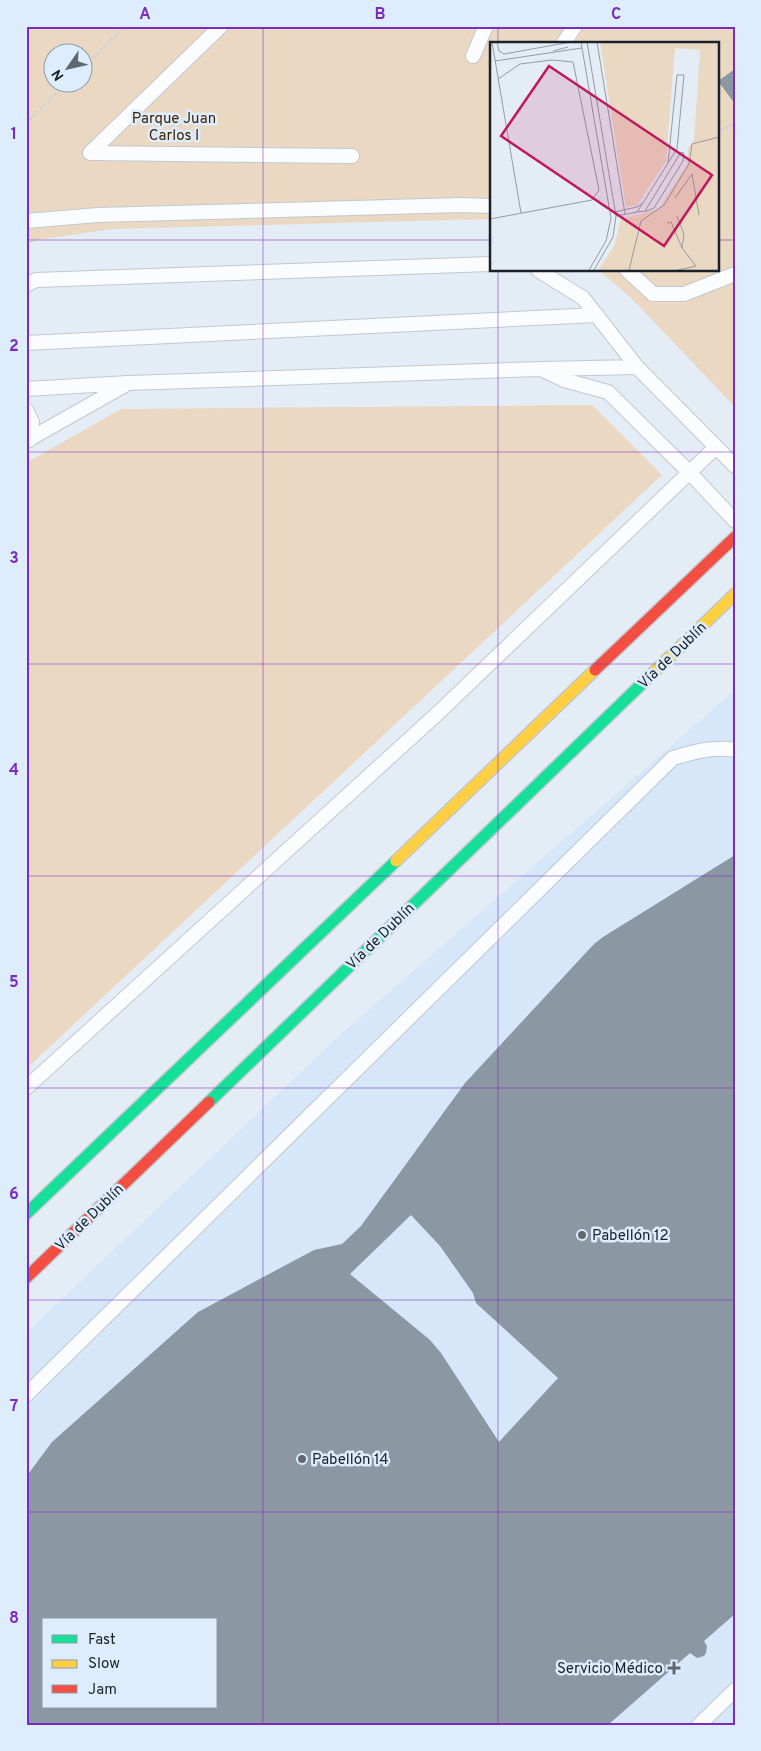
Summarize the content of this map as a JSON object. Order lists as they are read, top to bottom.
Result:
{
  "streets": {
    "street": ["Vía de Dublín"]
  },
  "parks": ["Parque Juan Carlos I"],
  "places": {
    "other": ["Pabellón 12", "Pabellón 14"],
    "health": ["Servicio Médico"]
  },
  "legend": ["Fast", "Slow", "Jam"],
  "north": "bottom left",
  "grid": {
    "columns": ["A", "B", "C"],
    "rows": [
      "1",
      "2",
      "3",
      "4",
      "5",
      "6",
      "7",
      "8"
    ]
  }
}
